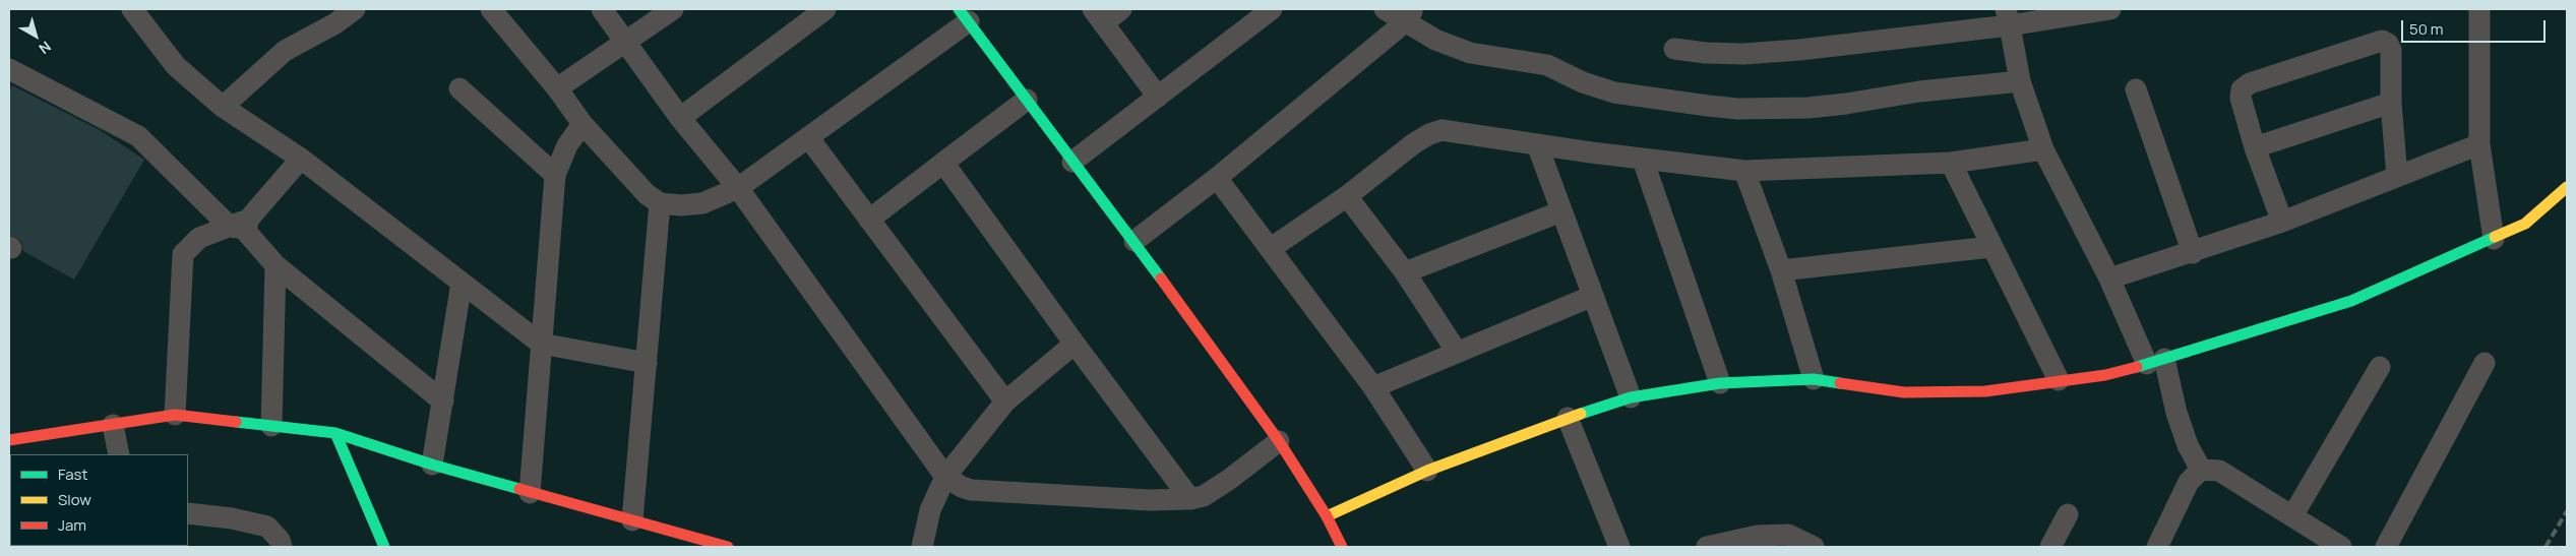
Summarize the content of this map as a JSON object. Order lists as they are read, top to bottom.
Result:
{
  "legend": ["Fast", "Slow", "Jam"],
  "scale_bar": "50 m",
  "north": "bottom right"
}
